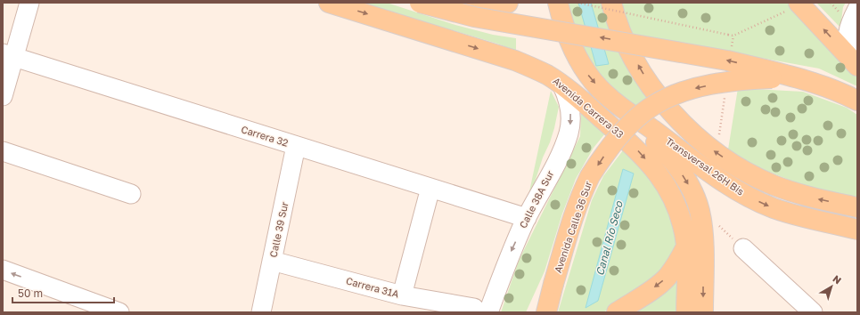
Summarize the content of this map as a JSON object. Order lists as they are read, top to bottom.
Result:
{
  "streets": {
    "main road": ["Avenida Carrera 33", "Transversal 26H Bis", "Avenida Calle 36 Sur"],
    "street": [
      "Carrera 32",
      "Calle 38A Sur",
      "Calle 39 Sur",
      "Carrera 31A"
    ]
  },
  "crossings": [
    ["Avenida Carrera 33", "Calle 38A Sur"],
    ["Carrera 32", "Calle 38A Sur"],
    ["Carrera 32", "Calle 39 Sur"],
    ["Calle 38A Sur", "Carrera 31A"],
    ["Calle 39 Sur", "Carrera 31A"]
  ],
  "one_way": ["Avenida Calle 36 Sur"],
  "water": ["Canal Río Seco"],
  "scale_bar": "50 m",
  "north": "top right"
}
